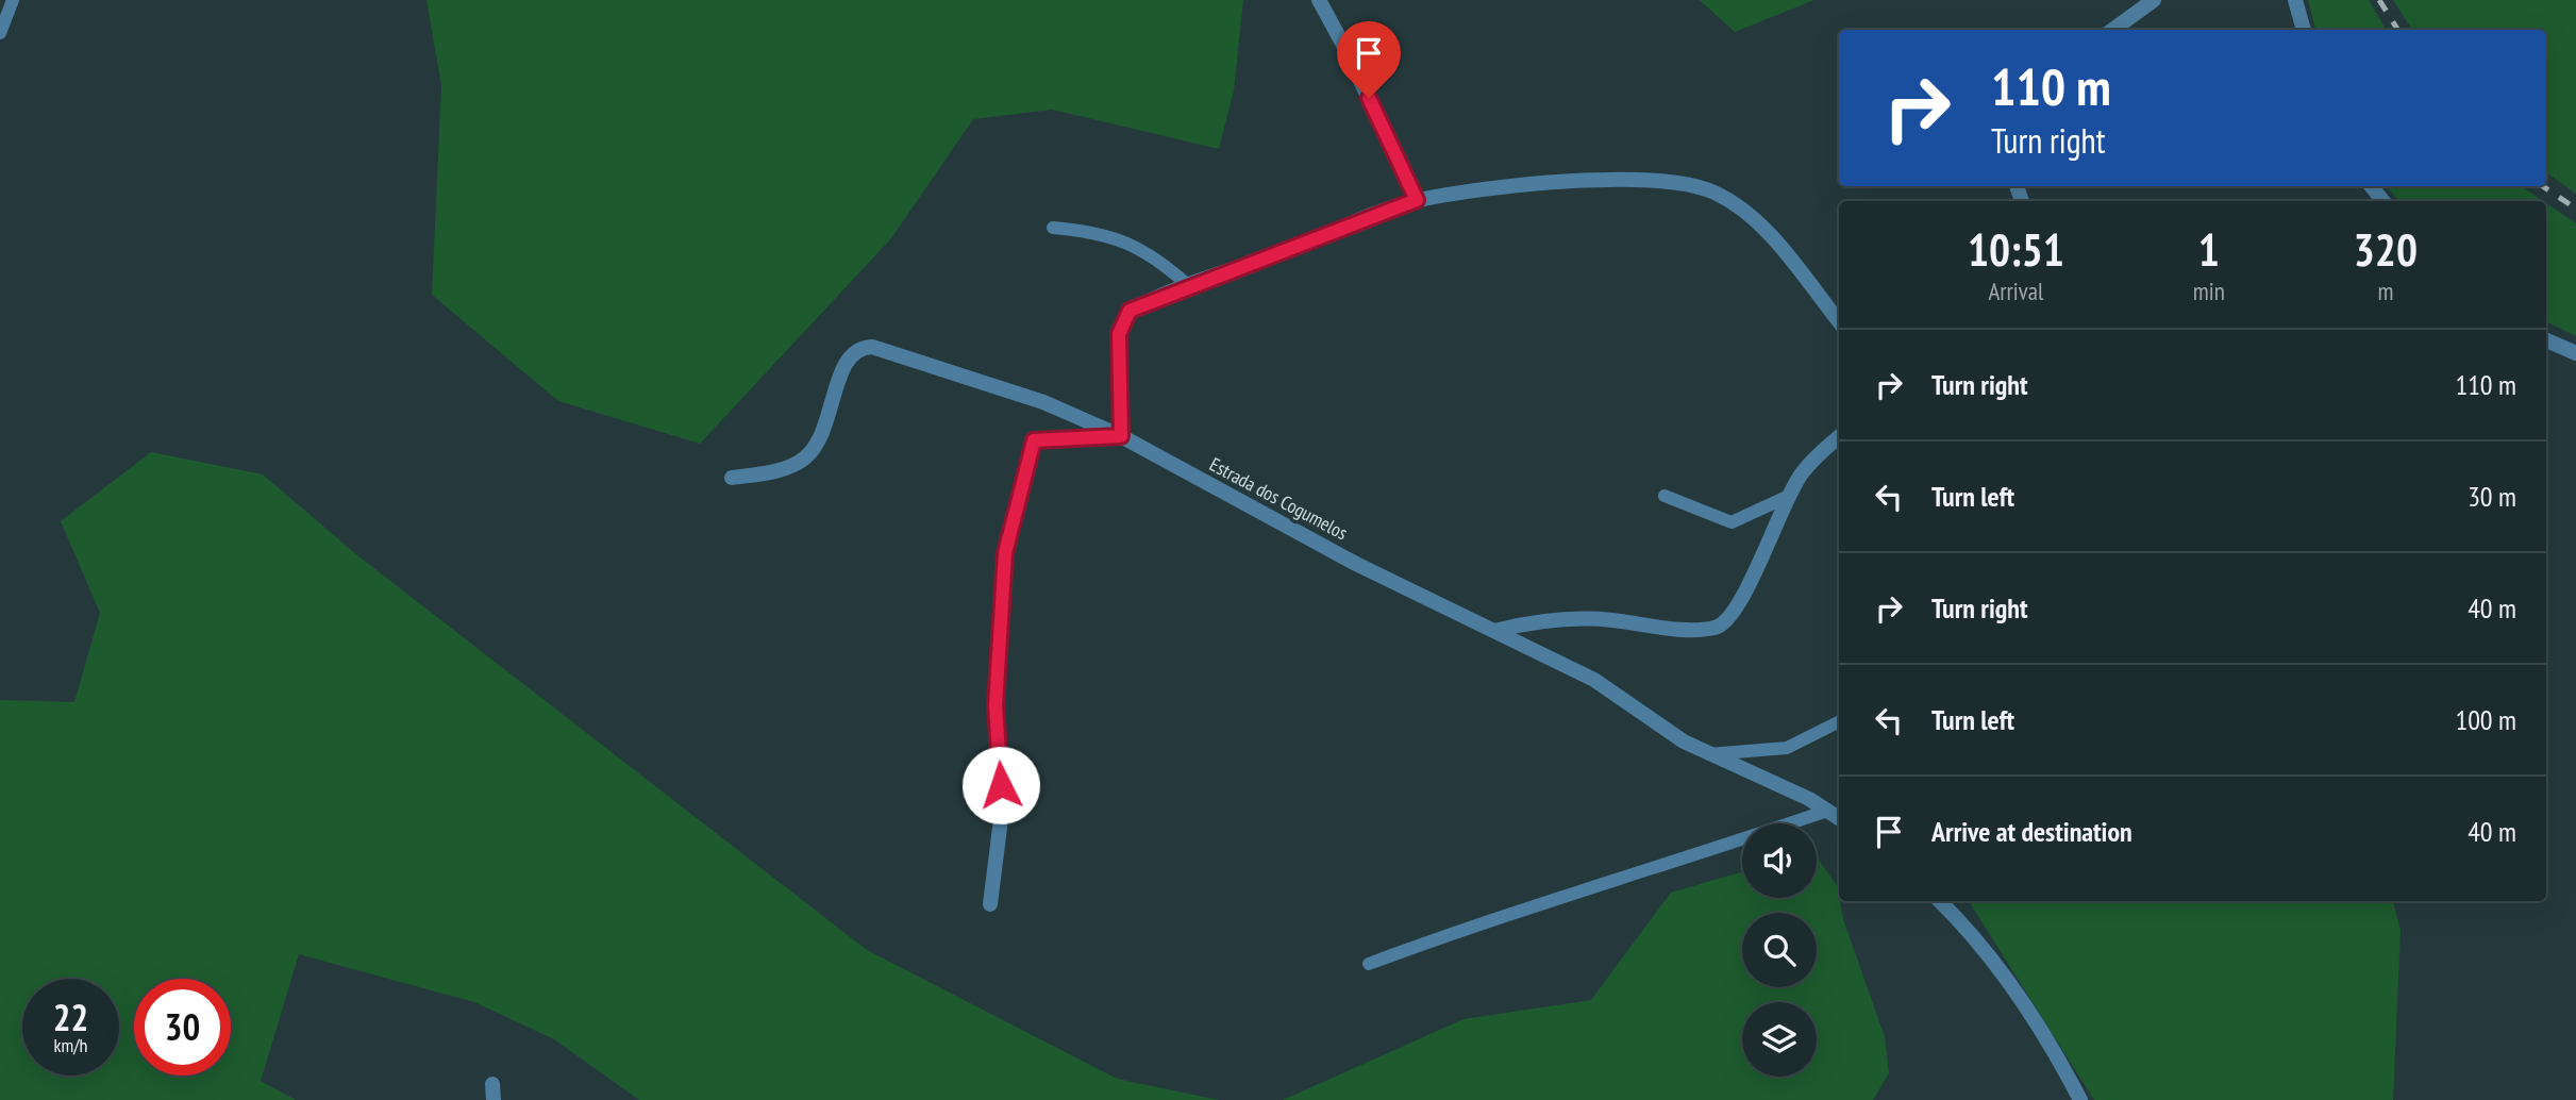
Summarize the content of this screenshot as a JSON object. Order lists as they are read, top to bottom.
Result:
{
  "streets": {
    "street": ["Estrada dos Cogumelos"]
  },
  "page": {
    "turn": ["110 m", "Turn right"],
    "eta": [
      "10:51",
      "Arrival",
      "1",
      "min",
      "320",
      "m"
    ],
    "list": [
      {
        "name": "Turn right",
        "value": "110 m"
      },
      {
        "name": "Turn left",
        "value": "30 m"
      },
      {
        "name": "Turn right",
        "value": "40 m"
      },
      {
        "name": "Turn left",
        "value": "100 m"
      },
      {
        "name": "Arrive at destination",
        "value": "40 m"
      }
    ],
    "speed": "22 km/h",
    "limit": "30"
  }
}
